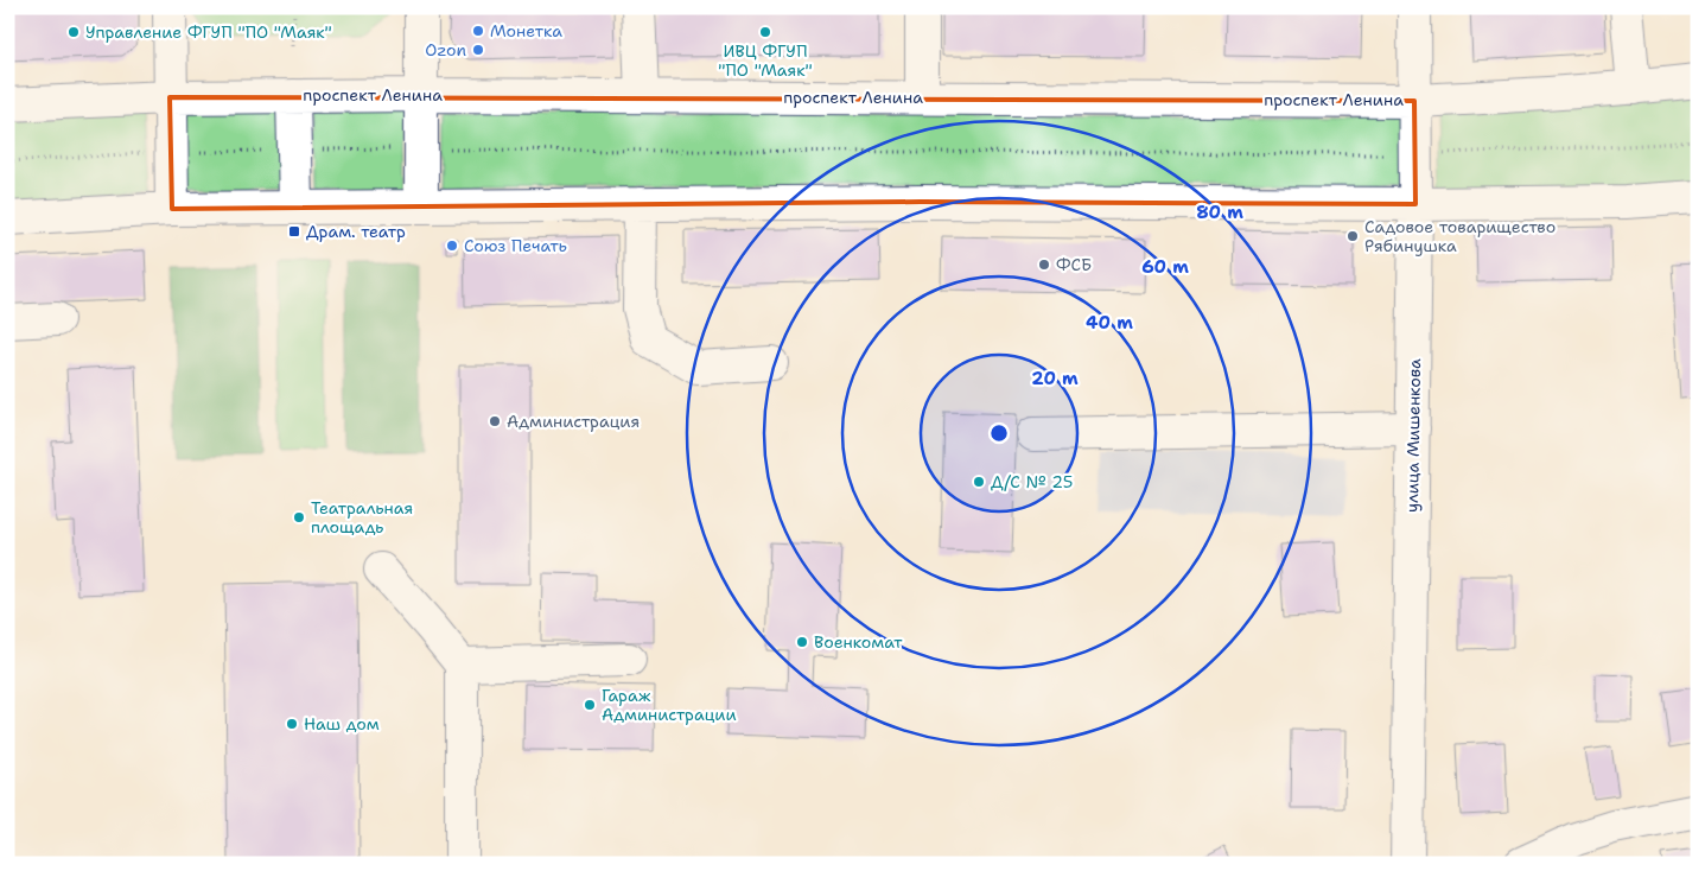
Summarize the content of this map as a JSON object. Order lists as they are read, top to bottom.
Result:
{
  "streets": {
    "street": ["проспект Ленина", "улица Мишенкова"]
  },
  "crossings": [
    ["проспект Ленина", "улица Мишенкова"]
  ],
  "places": {
    "other": [
      "Монетка",
      "Управление ФГУП \"ПО \"Маяк\"",
      "ИВЦ ФГУП \"ПО \"Маяк\"",
      "Ozon",
      "Садовое товарищество Рябинушка",
      "Союз Печать",
      "ФСБ",
      "Администрация",
      "Д/С № 25",
      "Театральная площадь",
      "Военкомат",
      "Гараж Администрации",
      "Наш дом"
    ],
    "transit": ["Драм. театр"]
  },
  "rings": [
    "80 m",
    "60 m",
    "40 m",
    "20 m"
  ]
}
